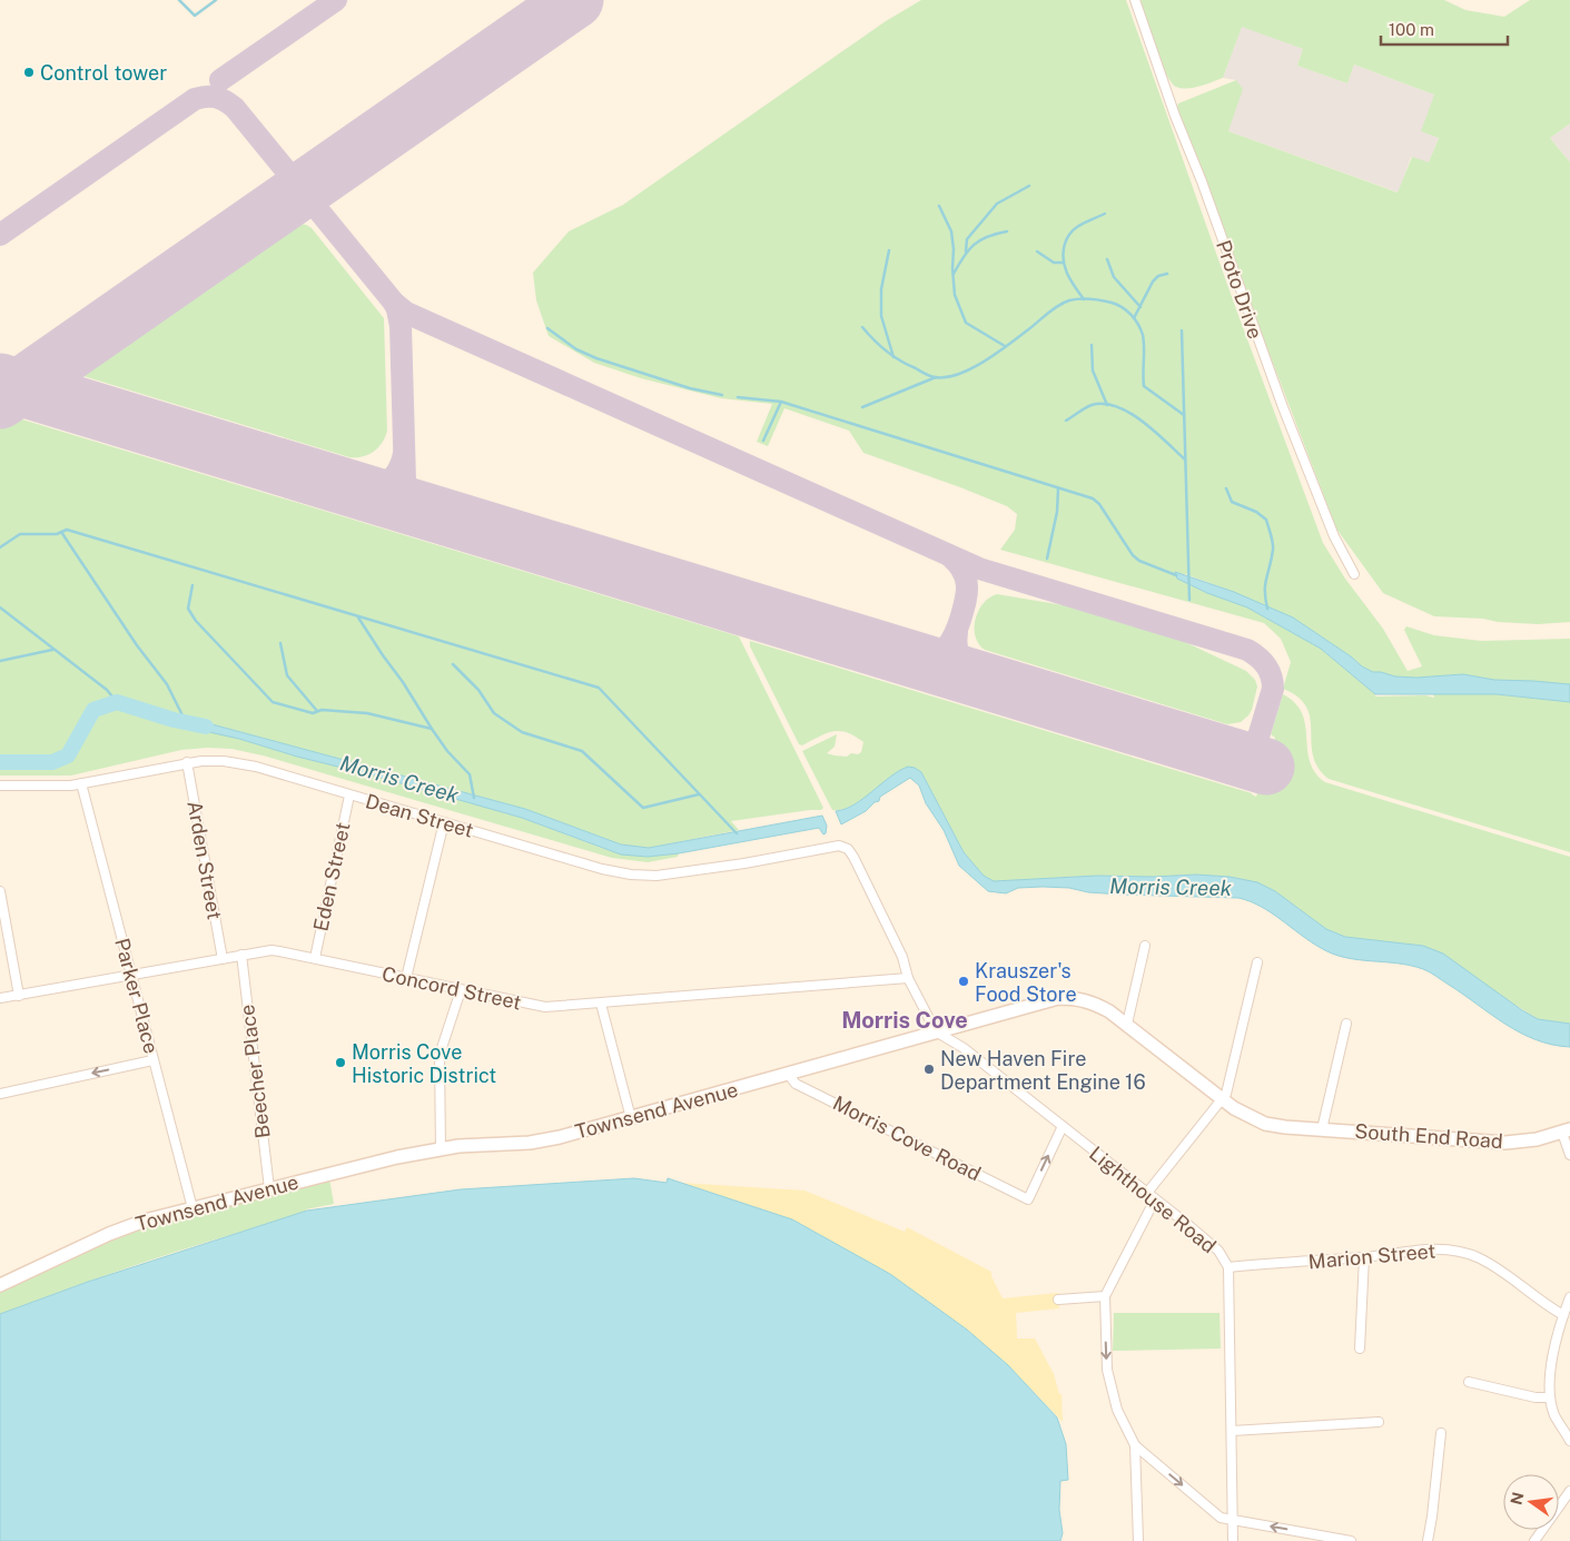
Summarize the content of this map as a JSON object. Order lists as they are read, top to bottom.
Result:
{
  "streets": {
    "main road": ["Townsend Avenue", "South End Road"],
    "street": [
      "Proto Drive",
      "Dean Street",
      "Arden Street",
      "Eden Street",
      "Concord Street",
      "Parker Place",
      "Beecher Place",
      "Morris Cove Road",
      "Lighthouse Road",
      "Marion Street"
    ]
  },
  "crossings": [
    ["Dean Street", "Arden Street"],
    ["Dean Street", "Eden Street"],
    ["Dean Street", "Concord Street"],
    ["Dean Street", "Parker Place"],
    ["Arden Street", "Concord Street"],
    ["Eden Street", "Concord Street"],
    ["Concord Street", "Parker Place"],
    ["Concord Street", "Beecher Place"],
    ["Parker Place", "Townsend Avenue"],
    ["Beecher Place", "Townsend Avenue"],
    ["Townsend Avenue", "South End Road"],
    ["Townsend Avenue", "Morris Cove Road"],
    ["Townsend Avenue", "Lighthouse Road"],
    ["Morris Cove Road", "Lighthouse Road"],
    ["Lighthouse Road", "Marion Street"]
  ],
  "districts": ["Morris Cove"],
  "water": ["Morris Creek"],
  "places": [
    "Control tower",
    "Krauszer's Food Store",
    "Morris Cove Historic District",
    "New Haven Fire Department Engine 16"
  ],
  "scale_bar": "100 m",
  "north": "left"
}
